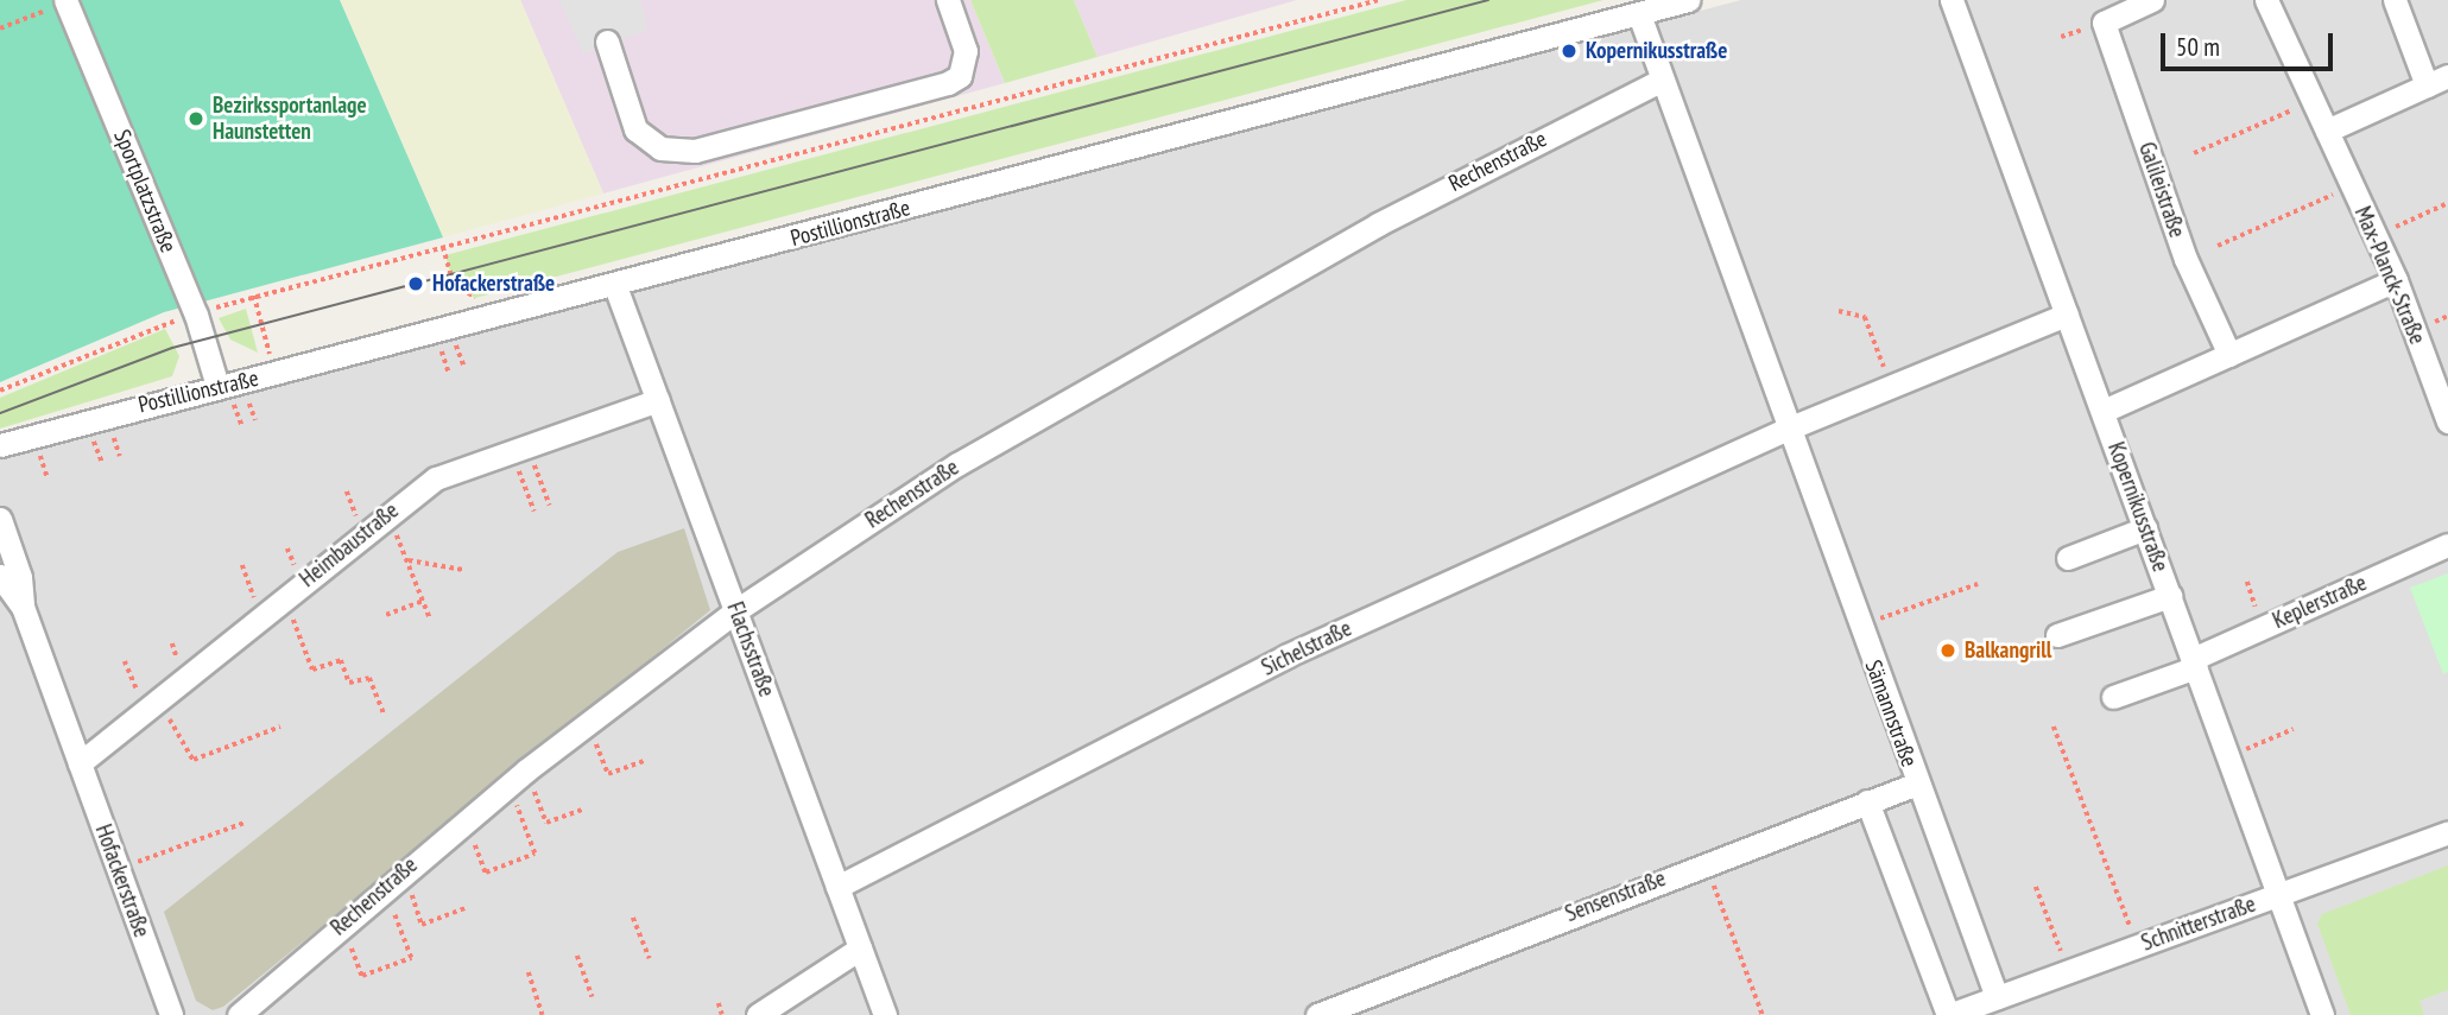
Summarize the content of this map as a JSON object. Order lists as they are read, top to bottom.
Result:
{
  "streets": {
    "street": [
      "Rechenstraße",
      "Galileistraße",
      "Sportplatzstraße",
      "Postillionstraße",
      "Max-Planck-Straße",
      "Kopernikusstraße",
      "Heimbaustraße",
      "Keplerstraße",
      "Sichelstraße",
      "Flachsstraße",
      "Sämannstraße",
      "Hofackerstraße",
      "Sensenstraße",
      "Schnitterstraße"
    ]
  },
  "crossings": [
    ["Rechenstraße", "Flachsstraße"],
    ["Rechenstraße", "Sämannstraße"],
    ["Sportplatzstraße", "Postillionstraße"],
    ["Postillionstraße", "Flachsstraße"],
    ["Postillionstraße", "Sämannstraße"],
    ["Kopernikusstraße", "Keplerstraße"],
    ["Kopernikusstraße", "Schnitterstraße"],
    ["Heimbaustraße", "Flachsstraße"],
    ["Heimbaustraße", "Hofackerstraße"],
    ["Sichelstraße", "Flachsstraße"],
    ["Sichelstraße", "Sämannstraße"],
    ["Sämannstraße", "Sensenstraße"],
    ["Sämannstraße", "Schnitterstraße"]
  ],
  "places": [
    "Kopernikusstraße",
    "Bezirkssportanlage Haunstetten",
    "Hofackerstraße",
    "Balkangrill"
  ],
  "scale_bar": "50 m"
}
